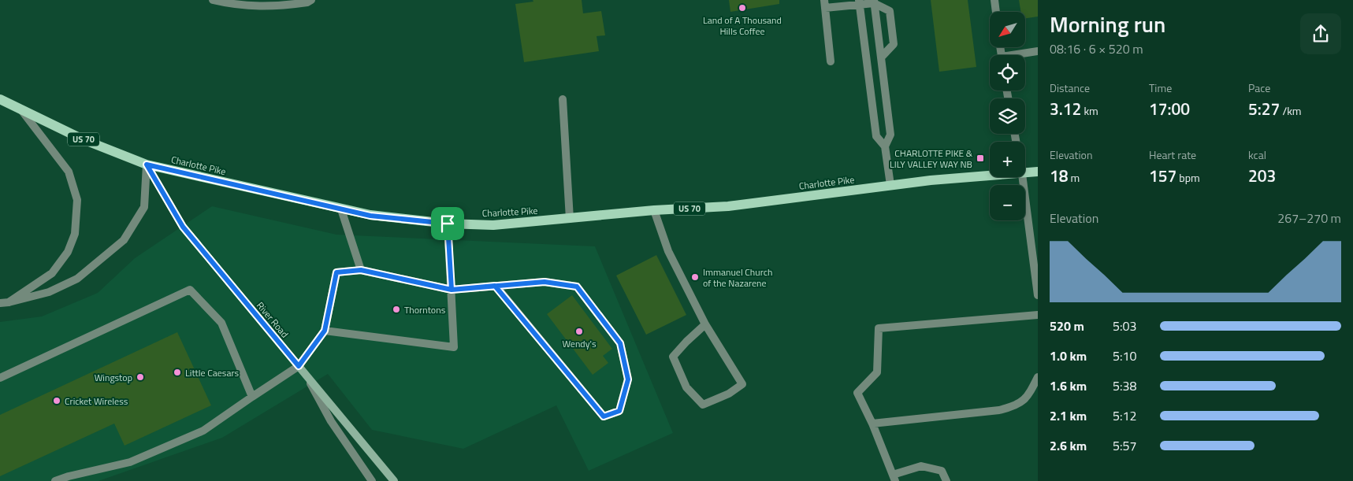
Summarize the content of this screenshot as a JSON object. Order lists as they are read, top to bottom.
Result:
{
  "streets": {
    "main road": ["US 70", "Charlotte Pike", "River Road"]
  },
  "crossings": [
    ["Charlotte Pike", "River Road"]
  ],
  "places": {
    "other": [
      "Land of A Thousand Hills Coffee",
      "Immanuel Church of the Nazarene",
      "Thorntons",
      "Wendy's",
      "Little Caesars",
      "Wingstop",
      "Cricket Wireless"
    ],
    "transit": ["CHARLOTTE PIKE & LILY VALLEY WAY NB"]
  },
  "north": "bottom left",
  "page": {
    "heading": ["Morning run", "08:16 · 6 × 520 m"],
    "map_buttons": ["+", "−"],
    "stats": [
      ["Distance", "3.12 km"],
      ["Time", "17:00"],
      ["Pace", "5:27 /km"],
      ["Elevation", "18 m"],
      ["Heart rate", "157 bpm"],
      ["kcal", "203"]
    ],
    "chart": ["Elevation", "267–270 m"],
    "list": [
      {
        "name": "520 m",
        "note": "5:03"
      },
      {
        "name": "1.0 km",
        "note": "5:10"
      },
      {
        "name": "1.6 km",
        "note": "5:38"
      },
      {
        "name": "2.1 km",
        "note": "5:12"
      },
      {
        "name": "2.6 km",
        "note": "5:57"
      }
    ]
  }
}
